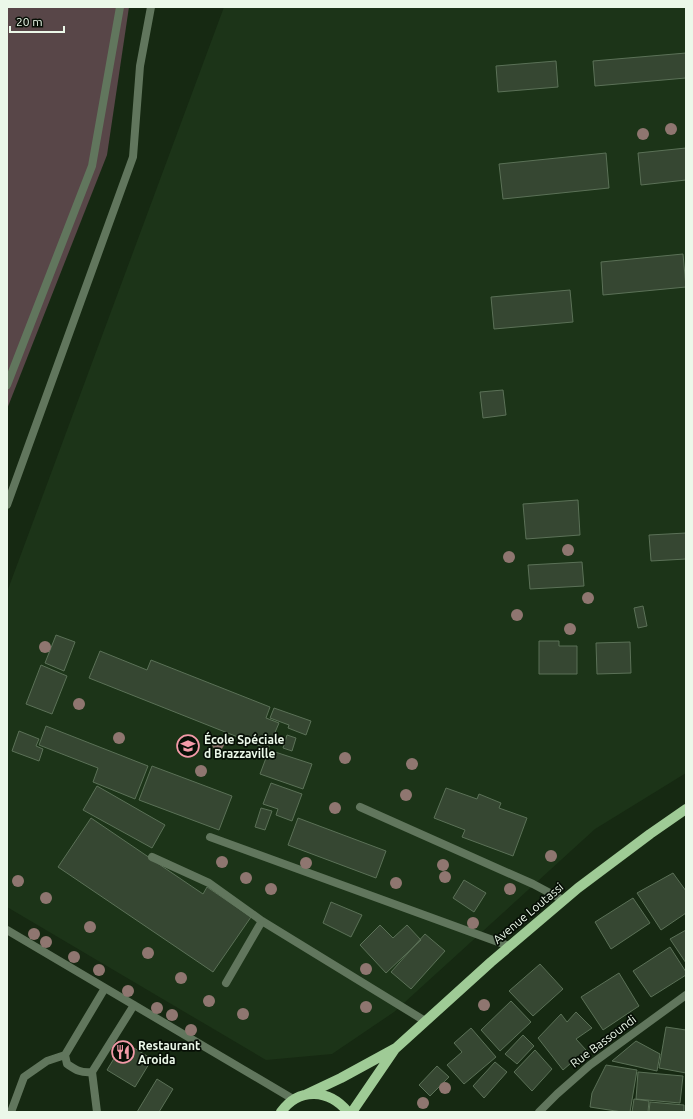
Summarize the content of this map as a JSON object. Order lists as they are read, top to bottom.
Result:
{
  "streets": {
    "main road": ["Avenue Loutassi"],
    "street": ["Rue Bassoundi"]
  },
  "places": {
    "school or university": ["École Spéciale d Brazzaville"],
    "restaurant": ["Restaurant Aroida"]
  },
  "scale_bar": "20 m"
}
